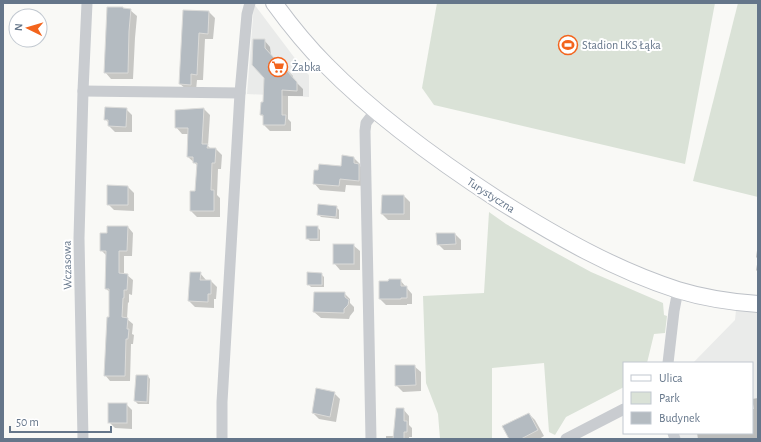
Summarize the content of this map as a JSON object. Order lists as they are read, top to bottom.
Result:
{
  "streets": {
    "main road": ["Turystyczna"],
    "street": ["Wczasowa"]
  },
  "places": {
    "sports": ["Stadion LKS Łąka"],
    "supermarket": ["Żabka"]
  },
  "legend": ["Ulica", "Park", "Budynek"],
  "scale_bar": "50 m",
  "north": "left"
}
